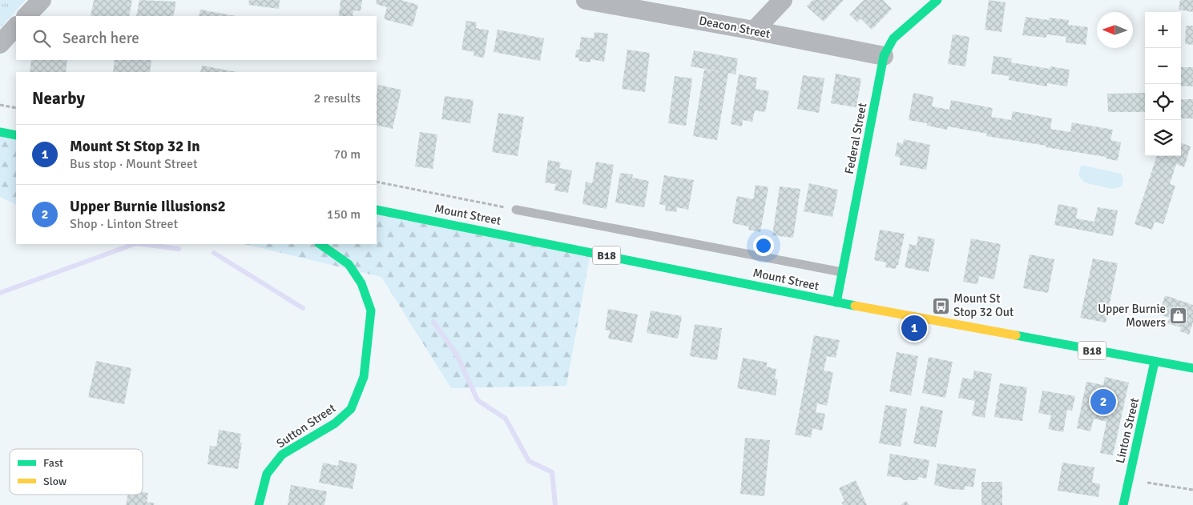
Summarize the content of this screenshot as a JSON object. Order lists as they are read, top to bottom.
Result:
{
  "streets": {
    "main road": [
      "Federal Street",
      "Mount Street",
      "B18",
      "Sutton Street",
      "Linton Street"
    ],
    "street": ["Deacon Street"]
  },
  "crossings": [
    ["Deacon Street", "Federal Street"],
    ["Federal Street", "Mount Street"],
    ["Mount Street", "Linton Street"]
  ],
  "places": {
    "bus stop": ["Mount St Stop 32 Out"],
    "shop": ["Upper Burnie Mowers"]
  },
  "legend": ["Fast", "Slow"],
  "north": "left",
  "page": {
    "map_buttons": ["+", "−"],
    "search": "Search here",
    "heading": ["Nearby", "2 results"],
    "list": [
      {
        "mark": "1",
        "name": "Mount St Stop 32 In",
        "note": "Bus stop · Mount Street",
        "value": "70 m"
      },
      {
        "mark": "2",
        "name": "Upper Burnie Illusions2",
        "note": "Shop · Linton Street",
        "value": "150 m"
      }
    ],
    "pins": ["1", "2"]
  }
}
